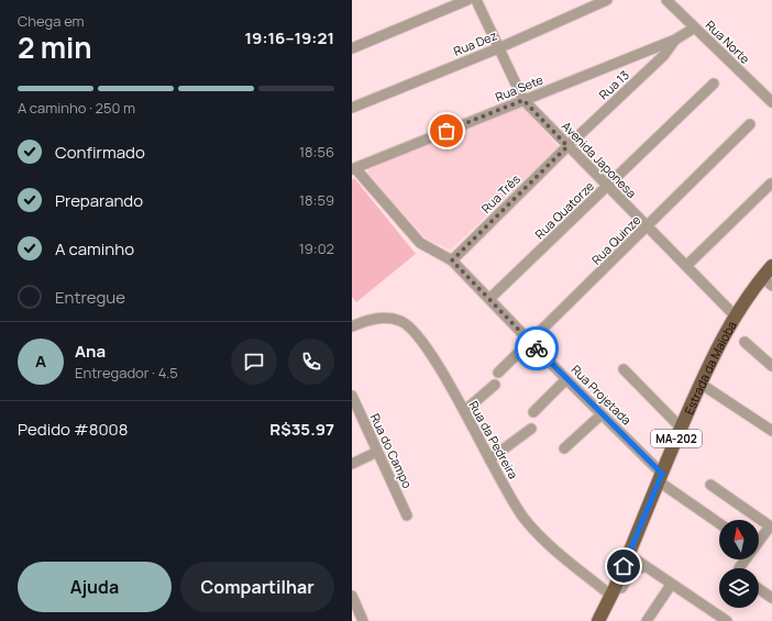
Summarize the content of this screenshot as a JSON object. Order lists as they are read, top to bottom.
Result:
{
  "streets": {
    "main road": ["Estrada da Maioba", "MA-202"],
    "street": [
      "Rua Norte",
      "Rua Dez",
      "Rua 13",
      "Rua Sete",
      "Avenida Japonesa",
      "Rua Três",
      "Rua Quatorze",
      "Rua Quinze",
      "Rua Projetada",
      "Rua da Pedreira",
      "Rua do Campo"
    ]
  },
  "crossings": [
    ["Rua Norte", "Rua Sete"],
    ["Rua Dez", "Avenida Japonesa"],
    ["Rua 13", "Rua Sete"],
    ["Rua 13", "Avenida Japonesa"],
    ["Rua 13", "Rua Três"],
    ["Rua Sete", "Avenida Japonesa"],
    ["Rua Sete", "Rua Projetada"],
    ["Avenida Japonesa", "Rua Três"],
    ["Avenida Japonesa", "Rua Quatorze"],
    ["Avenida Japonesa", "Rua Quinze"],
    ["Avenida Japonesa", "Estrada da Maioba"],
    ["Rua Três", "Rua Projetada"],
    ["Rua Quatorze", "Rua Projetada"],
    ["Rua Quinze", "Rua Projetada"],
    ["Estrada da Maioba", "Rua Projetada"],
    ["Estrada da Maioba", "Rua da Pedreira"]
  ],
  "north": "top",
  "page": {
    "heading": ["2 min", "Chega em", "19:16–19:21"],
    "panel": [
      "Ana",
      "Entregador · 4.5",
      "Pedido #8008",
      "R$35.97"
    ],
    "bar": "A caminho · 250 m",
    "list": [
      ["Confirmado", "18:56"],
      ["Preparando", "18:59"],
      ["A caminho", "19:02"],
      "Entregue"
    ],
    "round": "A",
    "buttons": ["Ajuda", "Compartilhar"]
  }
}
